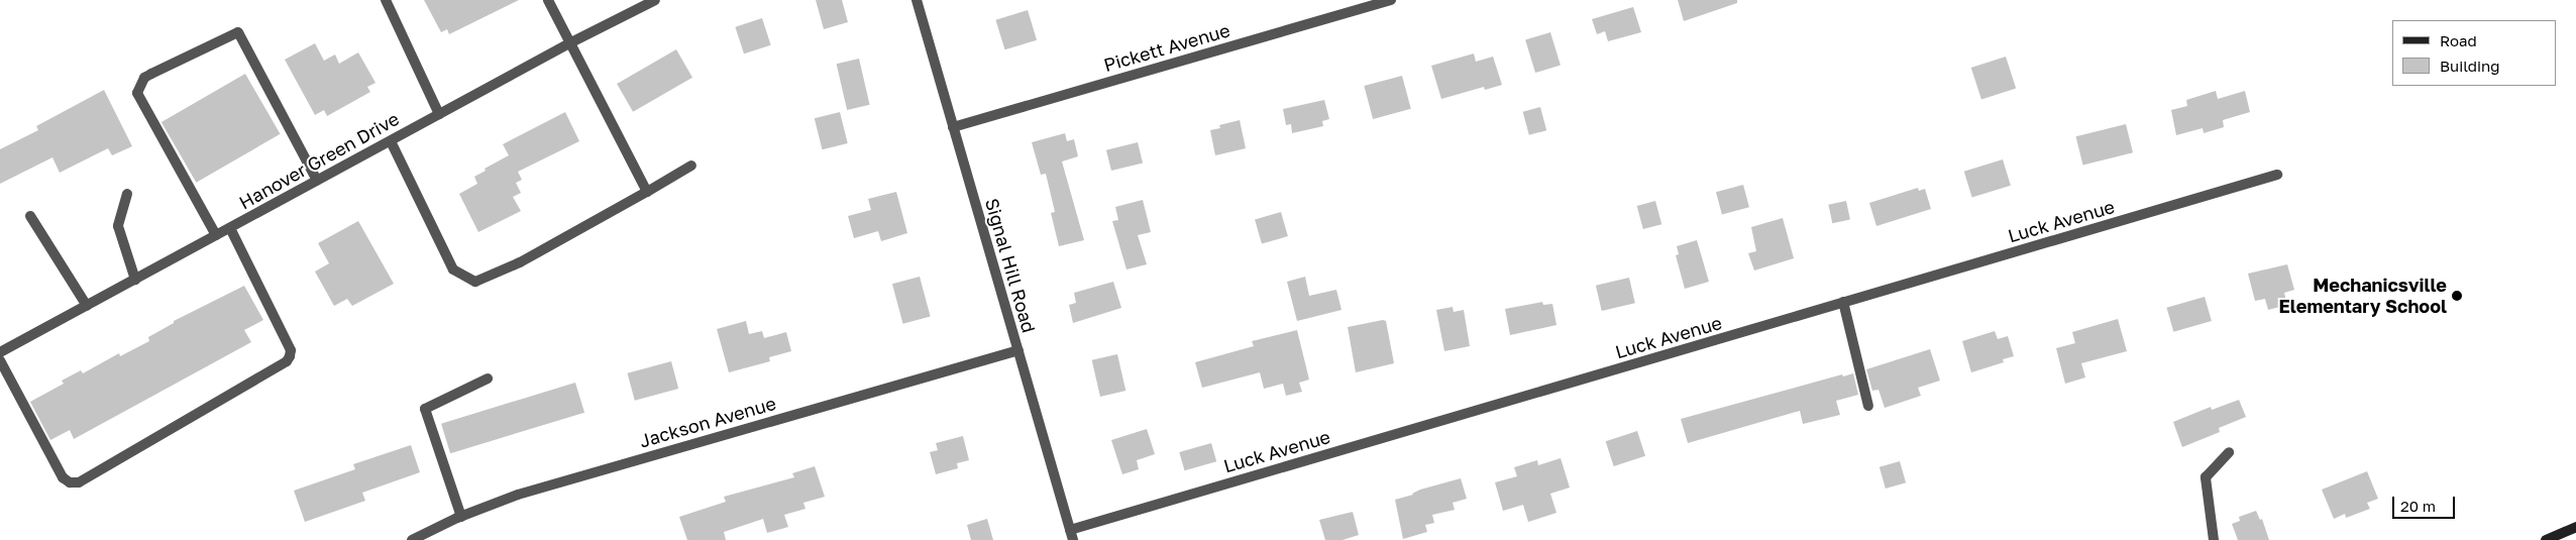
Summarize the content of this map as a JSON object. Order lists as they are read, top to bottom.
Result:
{
  "streets": {
    "street": [
      "Pickett Avenue",
      "Hanover Green Drive",
      "Luck Avenue",
      "Signal Hill Road",
      "Jackson Avenue"
    ]
  },
  "crossings": [
    ["Pickett Avenue", "Signal Hill Road"],
    ["Luck Avenue", "Signal Hill Road"],
    ["Signal Hill Road", "Jackson Avenue"]
  ],
  "places": ["Mechanicsville Elementary School"],
  "legend": ["Road", "Building"],
  "scale_bar": "20 m"
}
